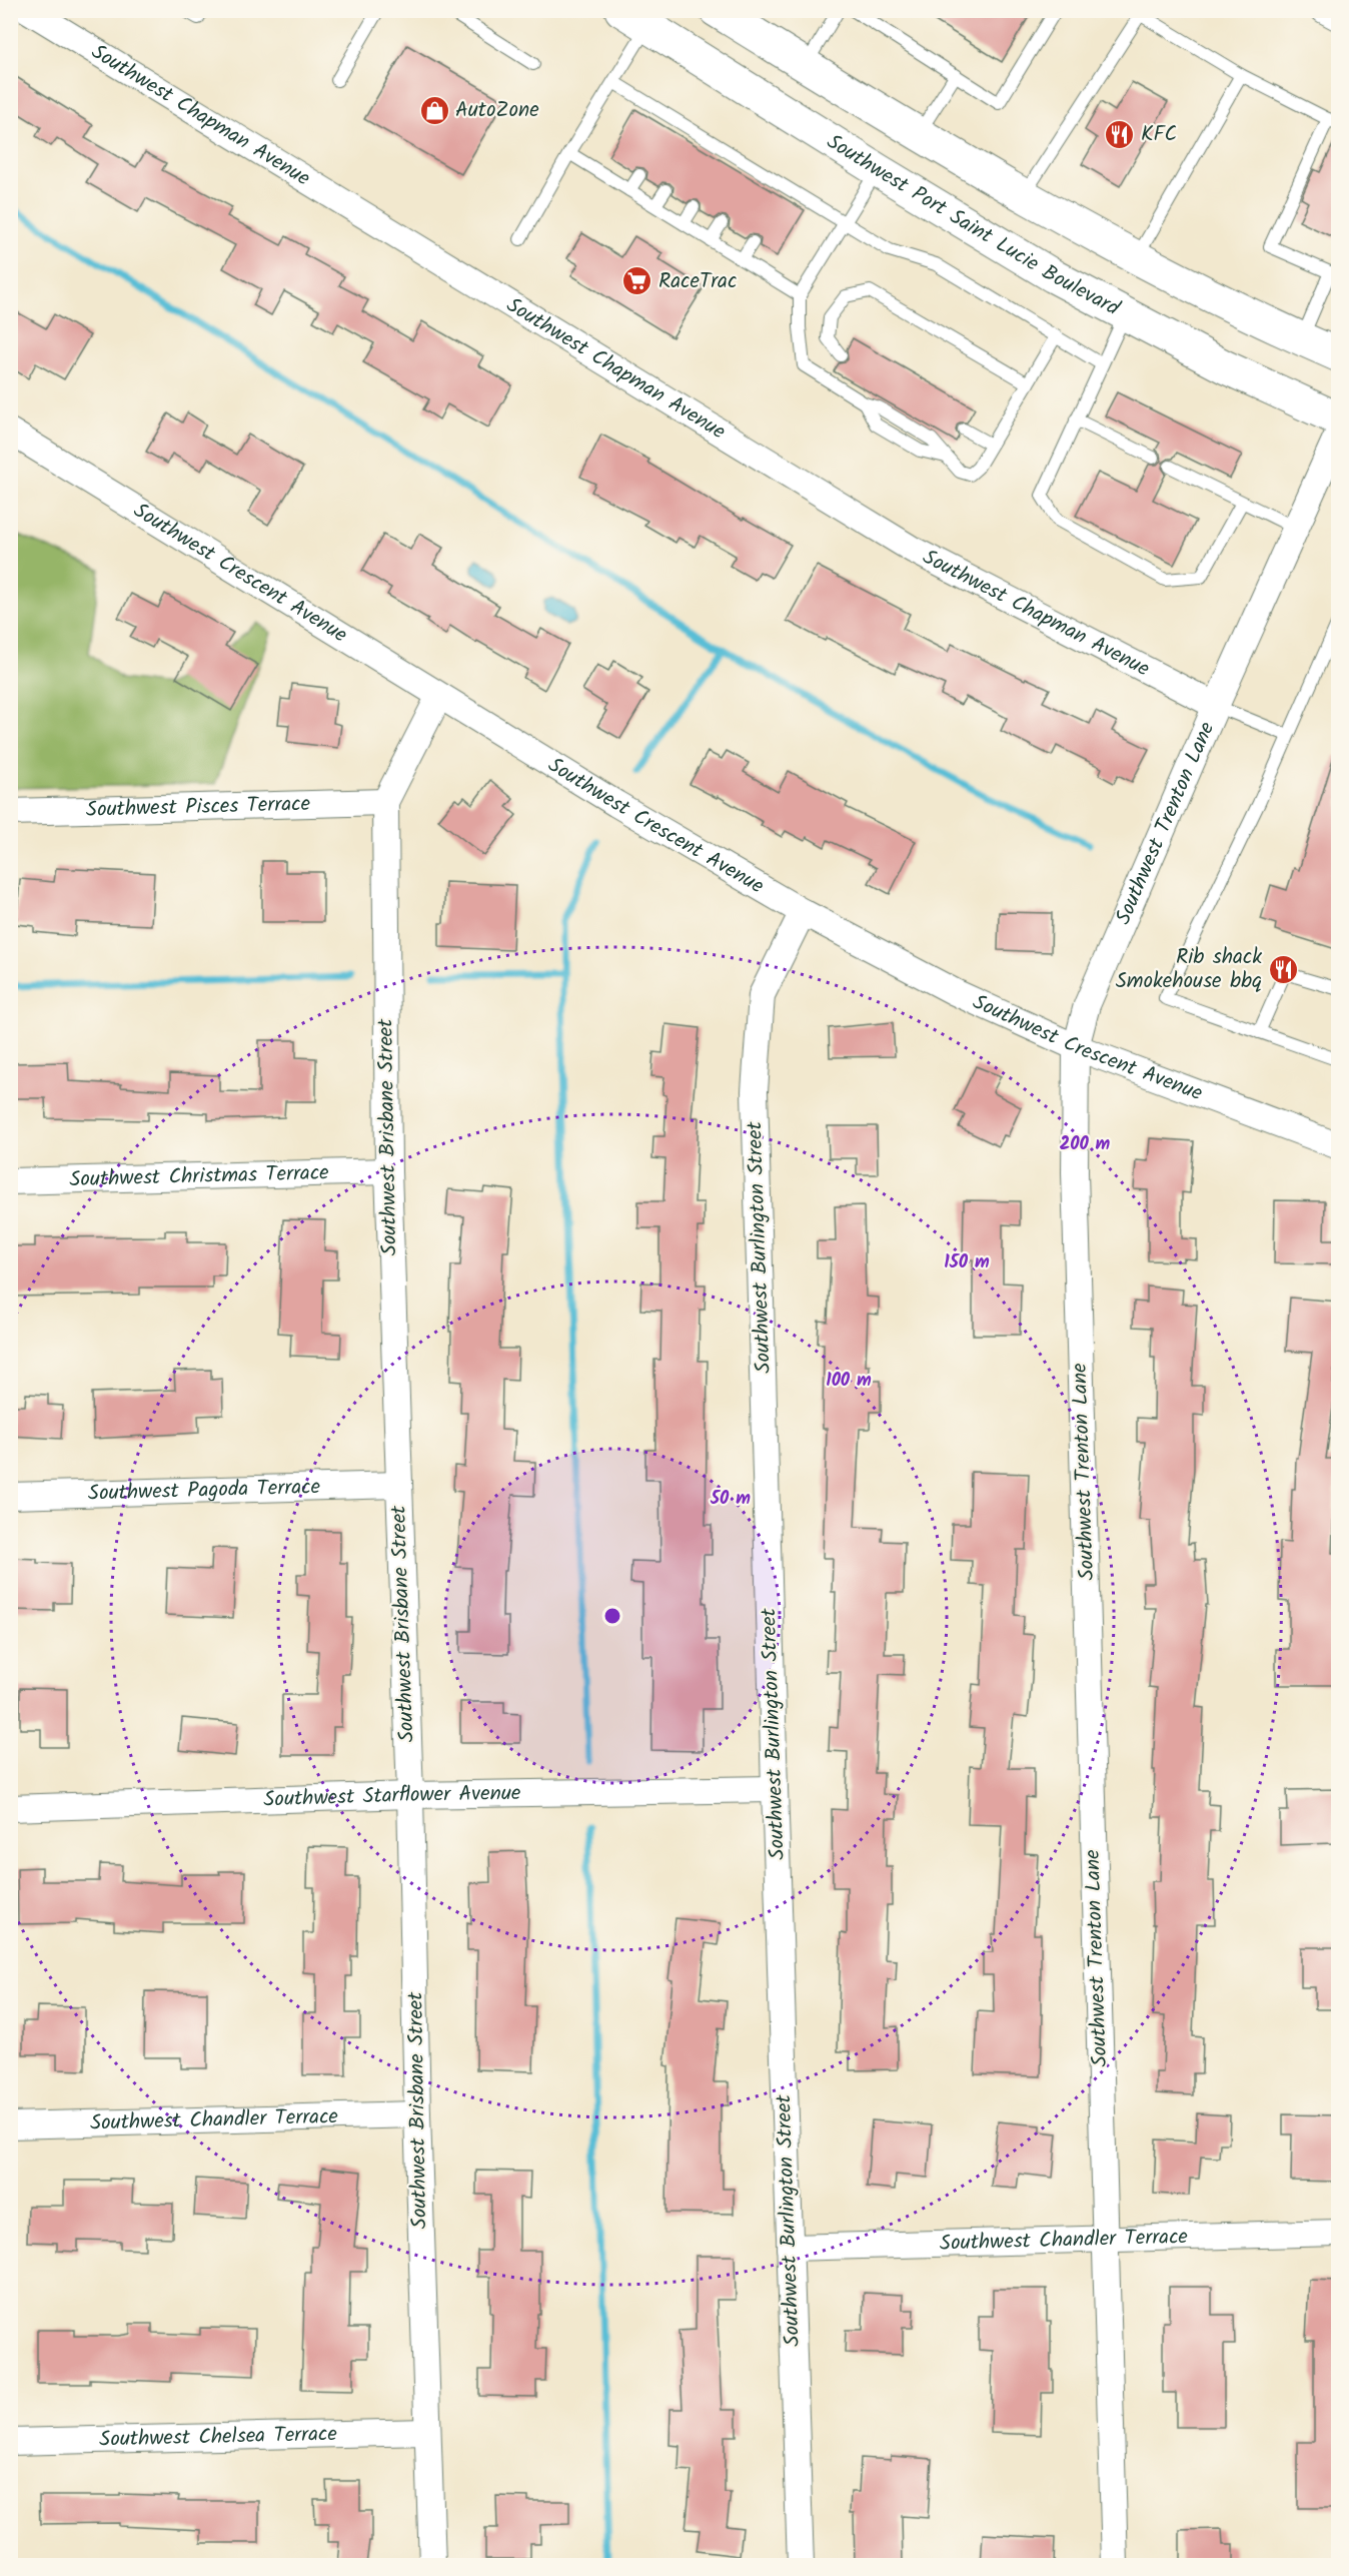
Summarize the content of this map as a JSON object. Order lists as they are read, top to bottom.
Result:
{
  "streets": {
    "main road": ["Southwest Port Saint Lucie Boulevard"],
    "street": [
      "Southwest Chapman Avenue",
      "Southwest Crescent Avenue",
      "Southwest Pisces Terrace",
      "Southwest Trenton Lane",
      "Southwest Brisbane Street",
      "Southwest Christmas Terrace",
      "Southwest Burlington Street",
      "Southwest Pagoda Terrace",
      "Southwest Starflower Avenue",
      "Southwest Chandler Terrace",
      "Southwest Chelsea Terrace"
    ]
  },
  "crossings": [
    ["Southwest Chapman Avenue", "Southwest Trenton Lane"],
    ["Southwest Crescent Avenue", "Southwest Trenton Lane"],
    ["Southwest Crescent Avenue", "Southwest Brisbane Street"],
    ["Southwest Crescent Avenue", "Southwest Burlington Street"],
    ["Southwest Pisces Terrace", "Southwest Brisbane Street"],
    ["Southwest Trenton Lane", "Southwest Chandler Terrace"],
    ["Southwest Brisbane Street", "Southwest Christmas Terrace"],
    ["Southwest Brisbane Street", "Southwest Pagoda Terrace"],
    ["Southwest Brisbane Street", "Southwest Starflower Avenue"],
    ["Southwest Brisbane Street", "Southwest Chandler Terrace"],
    ["Southwest Brisbane Street", "Southwest Chelsea Terrace"],
    ["Southwest Burlington Street", "Southwest Starflower Avenue"],
    ["Southwest Burlington Street", "Southwest Chandler Terrace"]
  ],
  "places": {
    "shop": ["AutoZone"],
    "restaurant": ["KFC", "Rib shack Smokehouse bbq"],
    "supermarket": ["RaceTrac"]
  },
  "rings": [
    "200 m",
    "150 m",
    "100 m",
    "50 m"
  ]
}
